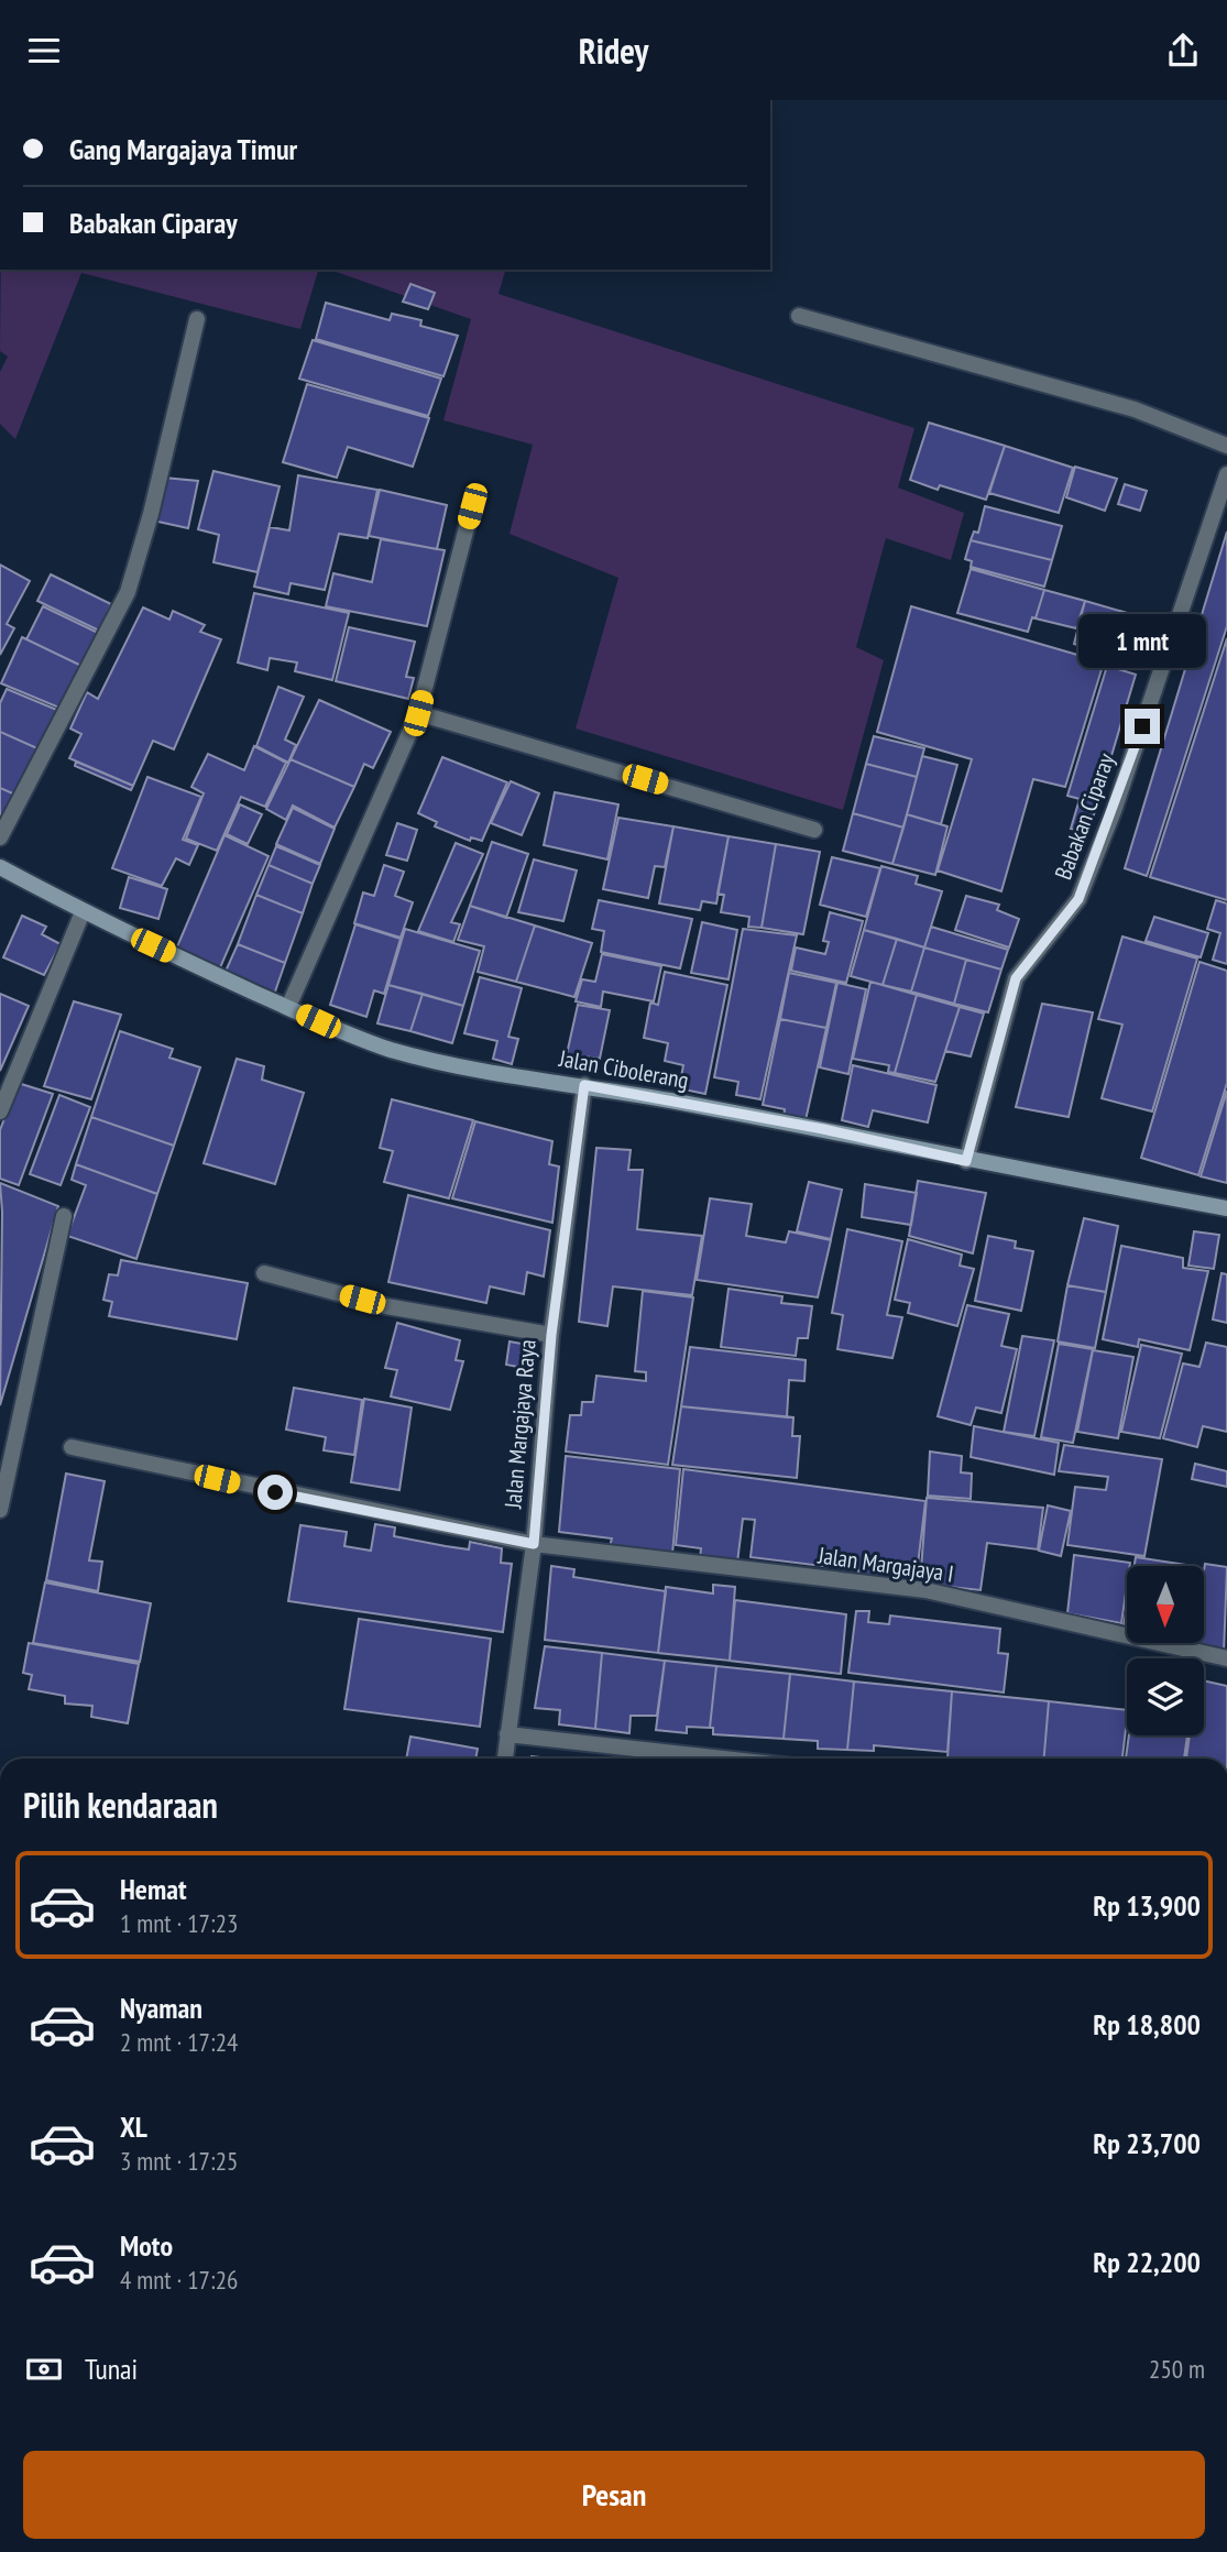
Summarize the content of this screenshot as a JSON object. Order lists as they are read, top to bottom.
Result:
{
  "streets": {
    "street": [
      "Babakan Ciparay",
      "Jalan Cibolerang",
      "Jalan Margajaya Raya",
      "Jalan Margajaya I"
    ]
  },
  "crossings": [
    ["Babakan Ciparay", "Jalan Cibolerang"],
    ["Jalan Cibolerang", "Jalan Margajaya Raya"],
    ["Jalan Margajaya Raya", "Jalan Margajaya I"]
  ],
  "north": "bottom",
  "page": {
    "header": "Ridey",
    "banner": ["Gang Margajaya Timur", "Babakan Ciparay"],
    "bubble": "1 mnt",
    "heading": "Pilih kendaraan",
    "list": [
      {
        "name": "Hemat",
        "note": "1 mnt · 17:23",
        "value": "Rp 13,900"
      },
      {
        "name": "Nyaman",
        "note": "2 mnt · 17:24",
        "value": "Rp 18,800"
      },
      {
        "name": "XL",
        "note": "3 mnt · 17:25",
        "value": "Rp 23,700"
      },
      {
        "name": "Moto",
        "note": "4 mnt · 17:26",
        "value": "Rp 22,200"
      }
    ],
    "pay": ["Tunai", "250 m"],
    "buttons": "Pesan"
  }
}
